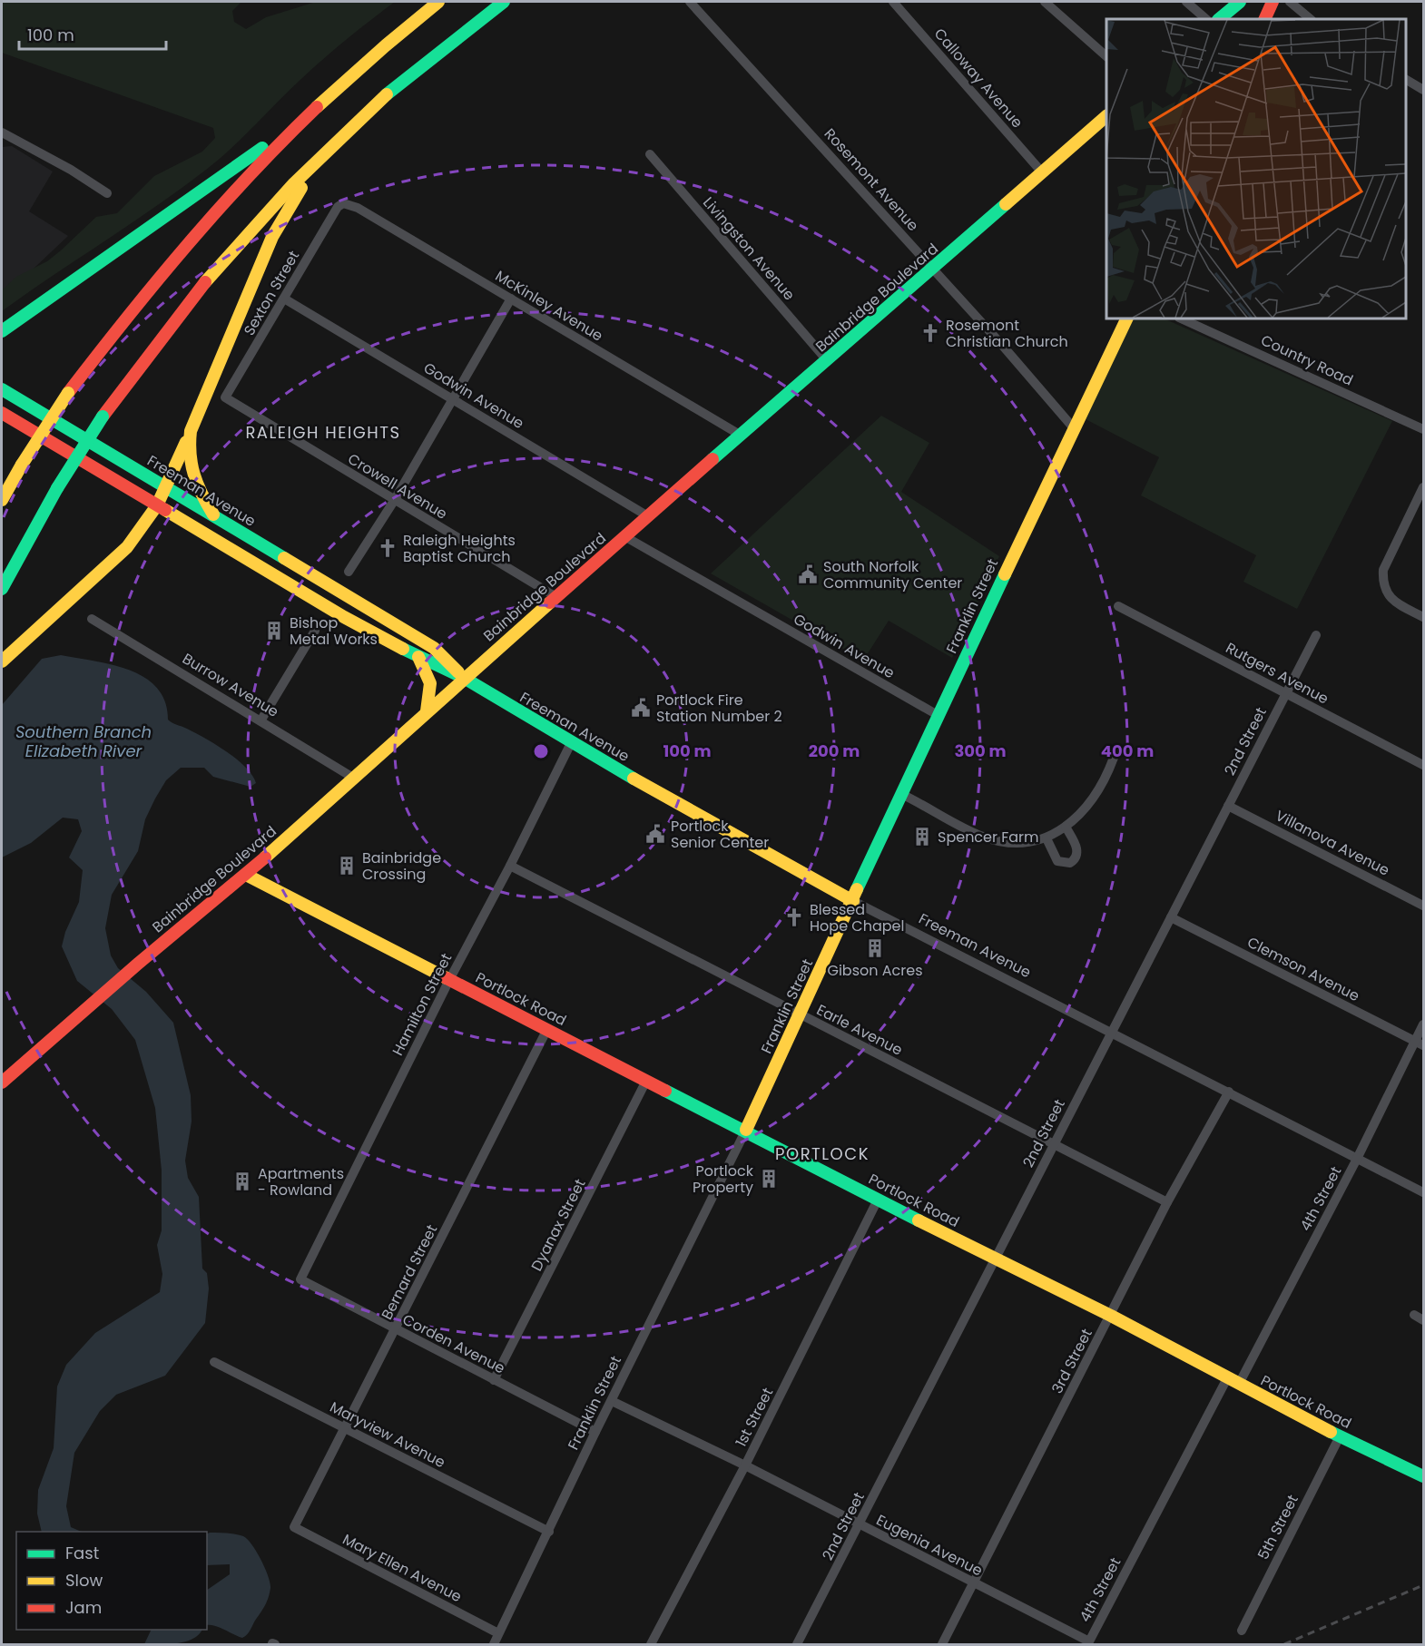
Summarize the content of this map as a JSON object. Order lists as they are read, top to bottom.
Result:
{
  "streets": {
    "main road": [
      "Bainbridge Boulevard",
      "Freeman Avenue",
      "Franklin Street",
      "Portlock Road"
    ],
    "street": [
      "Calloway Avenue",
      "Rosemont Avenue",
      "Livingston Avenue",
      "Sexton Street",
      "McKinley Avenue",
      "Country Road",
      "Godwin Avenue",
      "Crowell Avenue",
      "Rutgers Avenue",
      "Burrow Avenue",
      "2nd Street",
      "Villanova Avenue",
      "Clemson Avenue",
      "Hamilton Street",
      "Earle Avenue",
      "4th Street",
      "Dyanax Street",
      "Bernard Street",
      "Corden Avenue",
      "3rd Street",
      "1st Street",
      "Maryview Avenue",
      "5th Street",
      "Eugenia Avenue",
      "Mary Ellen Avenue"
    ]
  },
  "crossings": [
    ["Calloway Avenue", "Bainbridge Boulevard"],
    ["Rosemont Avenue", "Bainbridge Boulevard"],
    ["Rosemont Avenue", "Franklin Street"],
    ["Livingston Avenue", "Bainbridge Boulevard"],
    ["Sexton Street", "McKinley Avenue"],
    ["Sexton Street", "Godwin Avenue"],
    ["Sexton Street", "Crowell Avenue"],
    ["Bainbridge Boulevard", "McKinley Avenue"],
    ["Bainbridge Boulevard", "Godwin Avenue"],
    ["Bainbridge Boulevard", "Crowell Avenue"],
    ["Bainbridge Boulevard", "Freeman Avenue"],
    ["Bainbridge Boulevard", "Burrow Avenue"],
    ["Bainbridge Boulevard", "Portlock Road"],
    ["Godwin Avenue", "Franklin Street"],
    ["Freeman Avenue", "Franklin Street"],
    ["Freeman Avenue", "2nd Street"],
    ["Freeman Avenue", "Hamilton Street"],
    ["Freeman Avenue", "4th Street"],
    ["Freeman Avenue", "3rd Street"],
    ["Franklin Street", "Portlock Road"],
    ["Franklin Street", "Earle Avenue"],
    ["Franklin Street", "Corden Avenue"],
    ["Franklin Street", "Maryview Avenue"],
    ["Franklin Street", "Eugenia Avenue"],
    ["Franklin Street", "Mary Ellen Avenue"],
    ["Rutgers Avenue", "2nd Street"],
    ["2nd Street", "Villanova Avenue"],
    ["2nd Street", "Clemson Avenue"],
    ["2nd Street", "Portlock Road"],
    ["2nd Street", "Earle Avenue"],
    ["2nd Street", "Eugenia Avenue"],
    ["Clemson Avenue", "4th Street"],
    ["Portlock Road", "Hamilton Street"],
    ["Portlock Road", "4th Street"],
    ["Portlock Road", "Dyanax Street"],
    ["Portlock Road", "Bernard Street"],
    ["Portlock Road", "3rd Street"],
    ["Portlock Road", "1st Street"],
    ["Portlock Road", "5th Street"],
    ["Hamilton Street", "Earle Avenue"],
    ["Hamilton Street", "Corden Avenue"],
    ["Earle Avenue", "3rd Street"],
    ["4th Street", "Eugenia Avenue"],
    ["Dyanax Street", "Corden Avenue"],
    ["Bernard Street", "Corden Avenue"],
    ["Bernard Street", "Maryview Avenue"],
    ["Bernard Street", "Mary Ellen Avenue"],
    ["3rd Street", "Eugenia Avenue"],
    ["1st Street", "Eugenia Avenue"]
  ],
  "districts": ["RALEIGH HEIGHTS", "PORTLOCK"],
  "water": ["Southern Branch Elizabeth River"],
  "places": {
    "church": ["Rosemont Christian Church", "Raleigh Heights Baptist Church", "Blessed Hope Chapel"],
    "public building": ["South Norfolk Community Center", "Portlock Fire Station Number 2", "Portlock Senior Center"],
    "building": [
      "Bishop Metal Works",
      "Spencer Farm",
      "Bainbridge Crossing",
      "Gibson Acres",
      "Portlock Property",
      "Apartments - Rowland"
    ]
  },
  "legend": ["Fast", "Slow", "Jam"],
  "scale_bar": "100 m",
  "rings": [
    "100 m",
    "200 m",
    "300 m",
    "400 m"
  ]
}
